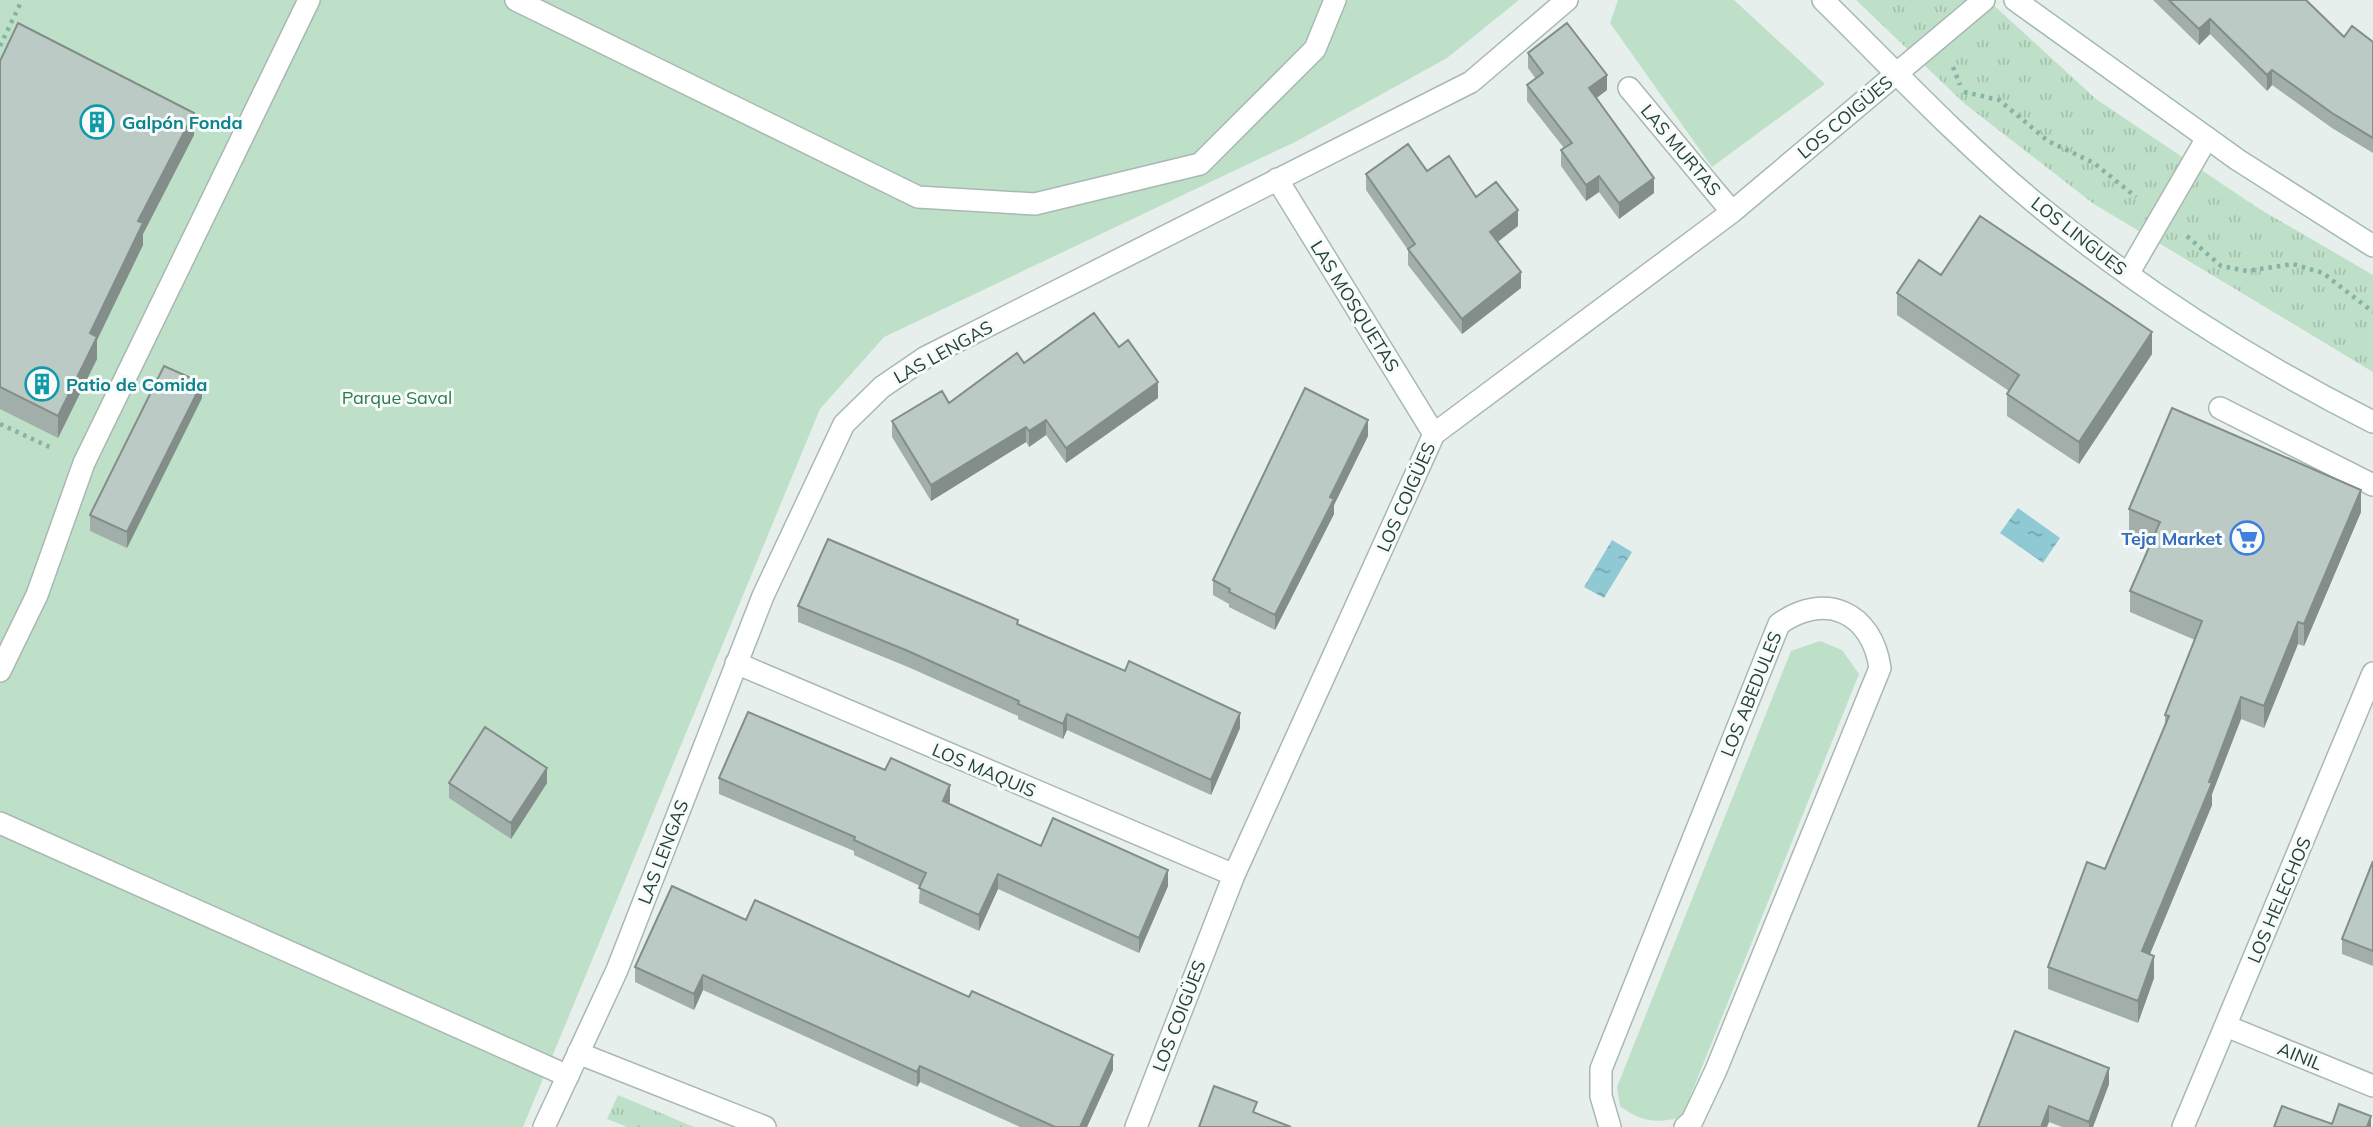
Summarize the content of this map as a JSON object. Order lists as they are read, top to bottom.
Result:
{
  "streets": {
    "street": [
      "LOS COIGÜES",
      "LAS MURTAS",
      "LOS LINGUES",
      "LAS MOSQUETAS",
      "LAS LENGAS",
      "LOS ABEDULES",
      "LOS MAQUIS",
      "LOS HELECHOS",
      "AINIL"
    ]
  },
  "crossings": [
    ["LOS COIGÜES", "LAS MURTAS"],
    ["LOS COIGÜES", "LOS LINGUES"],
    ["LOS COIGÜES", "LAS MOSQUETAS"],
    ["LOS COIGÜES", "LOS MAQUIS"],
    ["LAS MOSQUETAS", "LAS LENGAS"],
    ["LAS LENGAS", "LOS MAQUIS"],
    ["LOS HELECHOS", "AINIL"]
  ],
  "parks": ["Parque Saval"],
  "places": {
    "building": ["Galpón Fonda", "Patio de Comida"],
    "supermarket": ["Teja Market"]
  }
}
